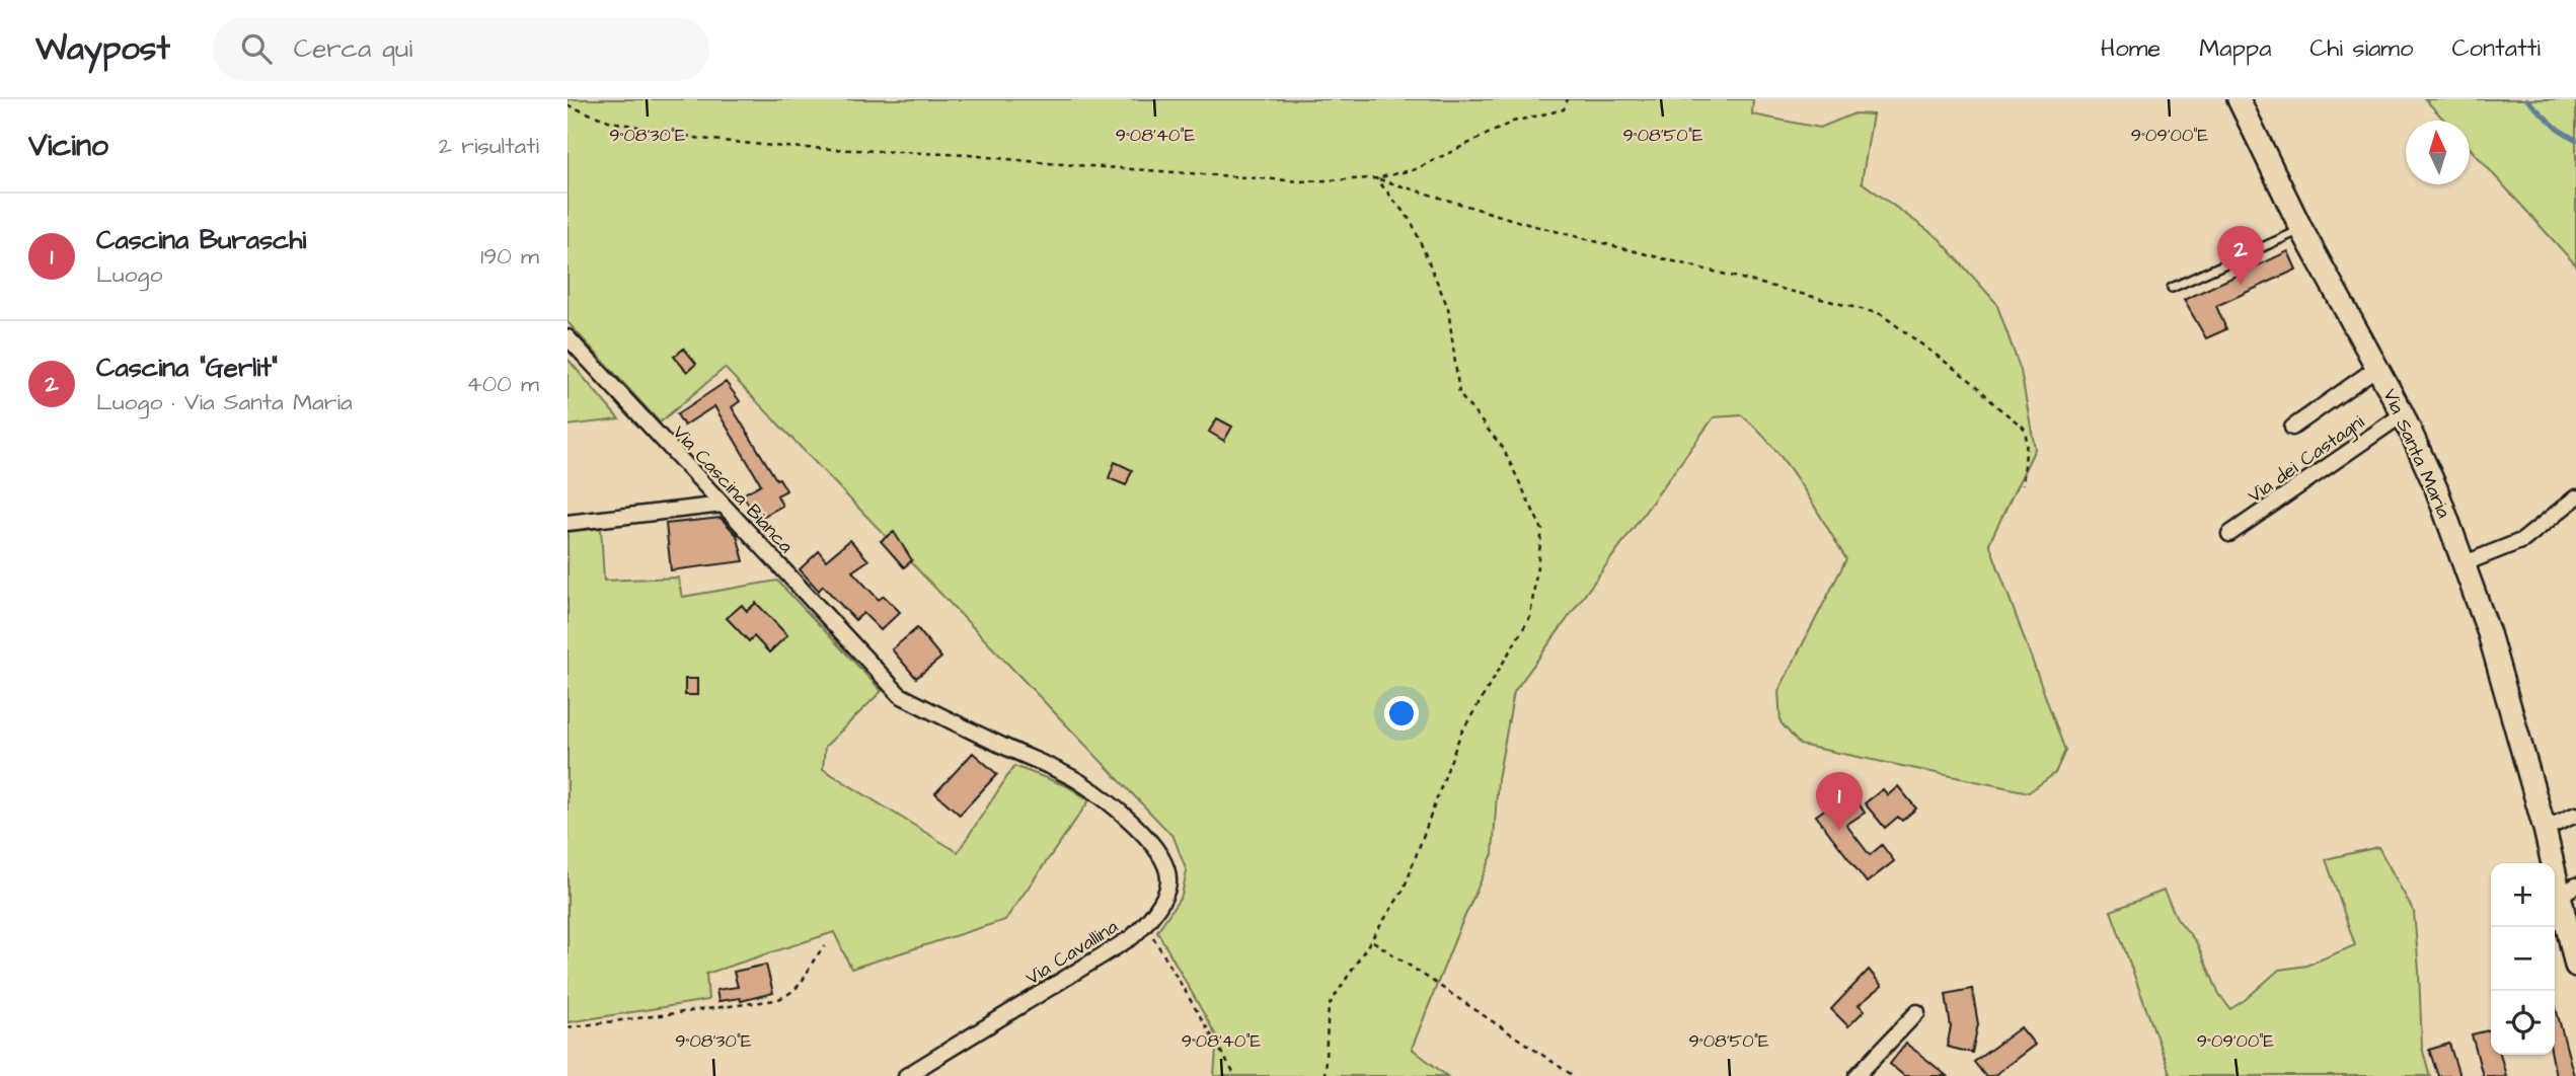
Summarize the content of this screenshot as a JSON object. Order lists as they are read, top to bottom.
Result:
{
  "streets": {
    "street": [
      "Via Santa Maria",
      "Via dei Castagni",
      "Via Cascina Bianca",
      "Via Cavallina"
    ]
  },
  "crossings": [
    ["Via Santa Maria", "Via dei Castagni"],
    ["Via Cascina Bianca", "Via Cavallina"]
  ],
  "north": "top",
  "page": {
    "header": "Waypost",
    "search": "Cerca qui",
    "nav": [
      "Home",
      "Mappa",
      "Chi siamo",
      "Contatti"
    ],
    "heading": ["Vicino", "2 risultati"],
    "list": [
      {
        "mark": "1",
        "name": "Cascina Buraschi",
        "note": "Luogo",
        "value": "190 m"
      },
      {
        "mark": "2",
        "name": "Cascina \"Gerlit\"",
        "note": "Luogo · Via Santa Maria",
        "value": "400 m"
      }
    ],
    "pins": ["2", "1"],
    "map_buttons": ["+", "−"]
  },
  "coordinates": [
    "9°08'30\"E",
    "9°08'40\"E",
    "9°08'50\"E",
    "9°09'00\"E"
  ]
}
